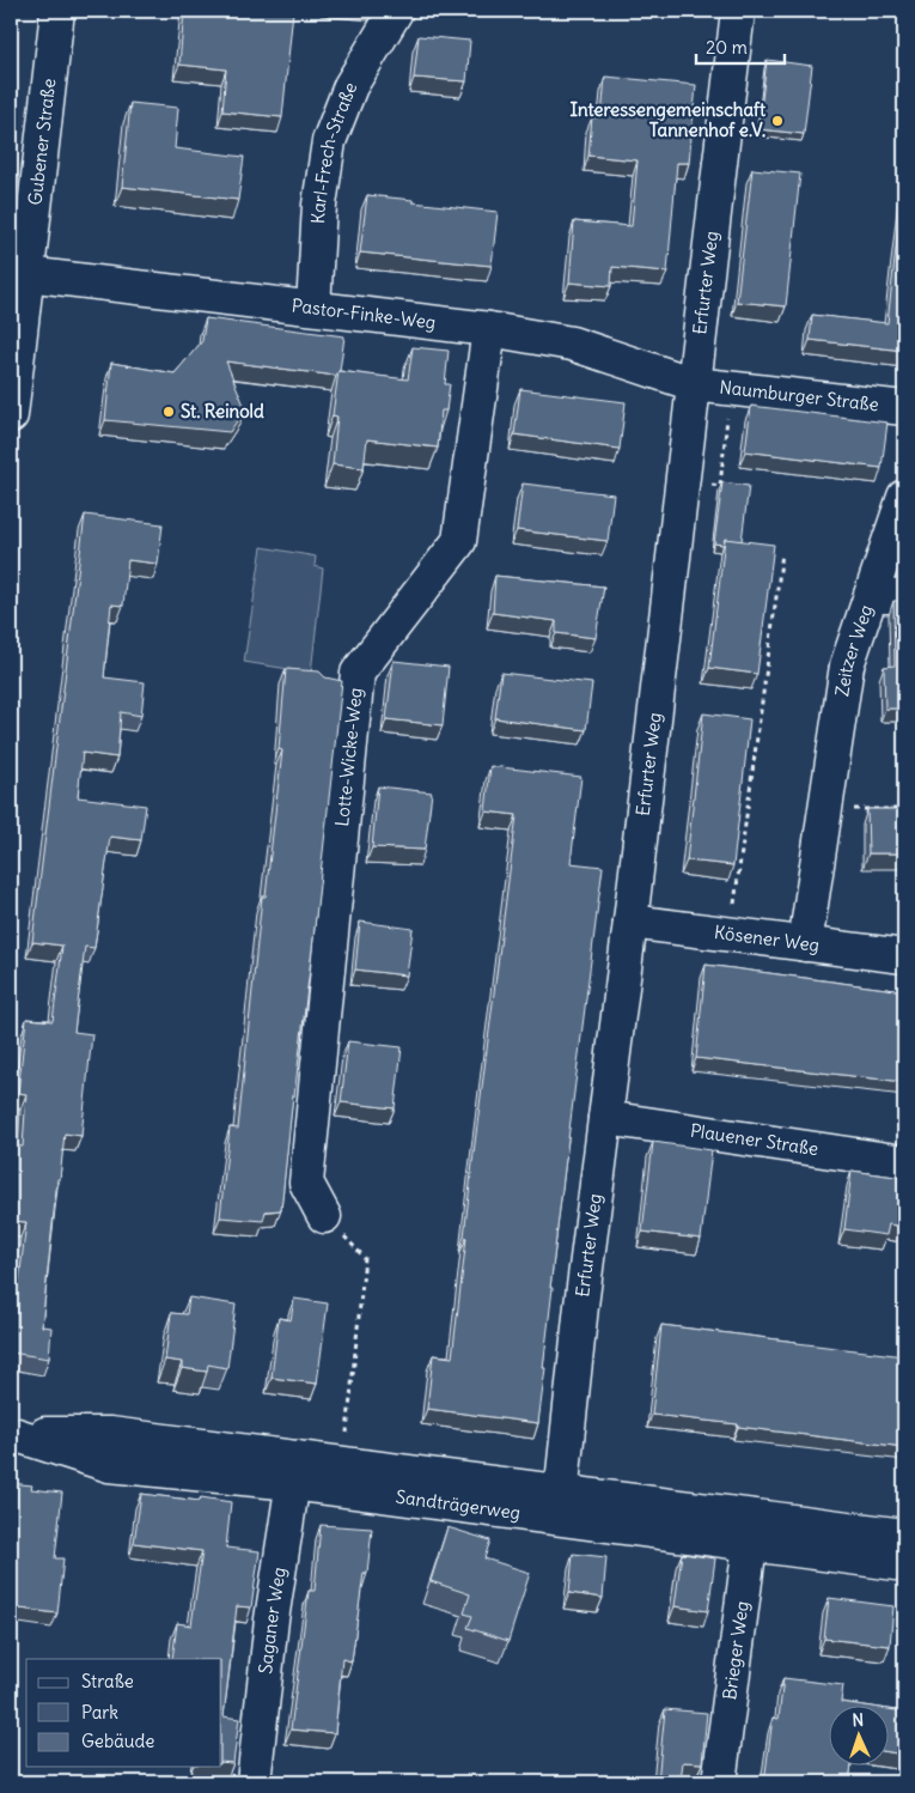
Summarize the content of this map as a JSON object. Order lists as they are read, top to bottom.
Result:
{
  "streets": {
    "street": [
      "Gubener Straße",
      "Karl-Frech-Straße",
      "Erfurter Weg",
      "Pastor-Finke-Weg",
      "Naumburger Straße",
      "Zeitzer Weg",
      "Lotte-Wicke-Weg",
      "Kösener Weg",
      "Plauener Straße",
      "Sandträgerweg",
      "Saganer Weg",
      "Brieger Weg"
    ]
  },
  "crossings": [
    ["Gubener Straße", "Pastor-Finke-Weg"],
    ["Karl-Frech-Straße", "Pastor-Finke-Weg"],
    ["Erfurter Weg", "Pastor-Finke-Weg"],
    ["Erfurter Weg", "Naumburger Straße"],
    ["Erfurter Weg", "Kösener Weg"],
    ["Erfurter Weg", "Plauener Straße"],
    ["Erfurter Weg", "Sandträgerweg"],
    ["Pastor-Finke-Weg", "Naumburger Straße"],
    ["Pastor-Finke-Weg", "Lotte-Wicke-Weg"],
    ["Zeitzer Weg", "Kösener Weg"],
    ["Sandträgerweg", "Saganer Weg"],
    ["Sandträgerweg", "Brieger Weg"]
  ],
  "places": ["Interessengemeinschaft Tannenhof e.V.", "St. Reinold"],
  "legend": ["Straße", "Park", "Gebäude"],
  "scale_bar": "20 m",
  "north": "top"
}
